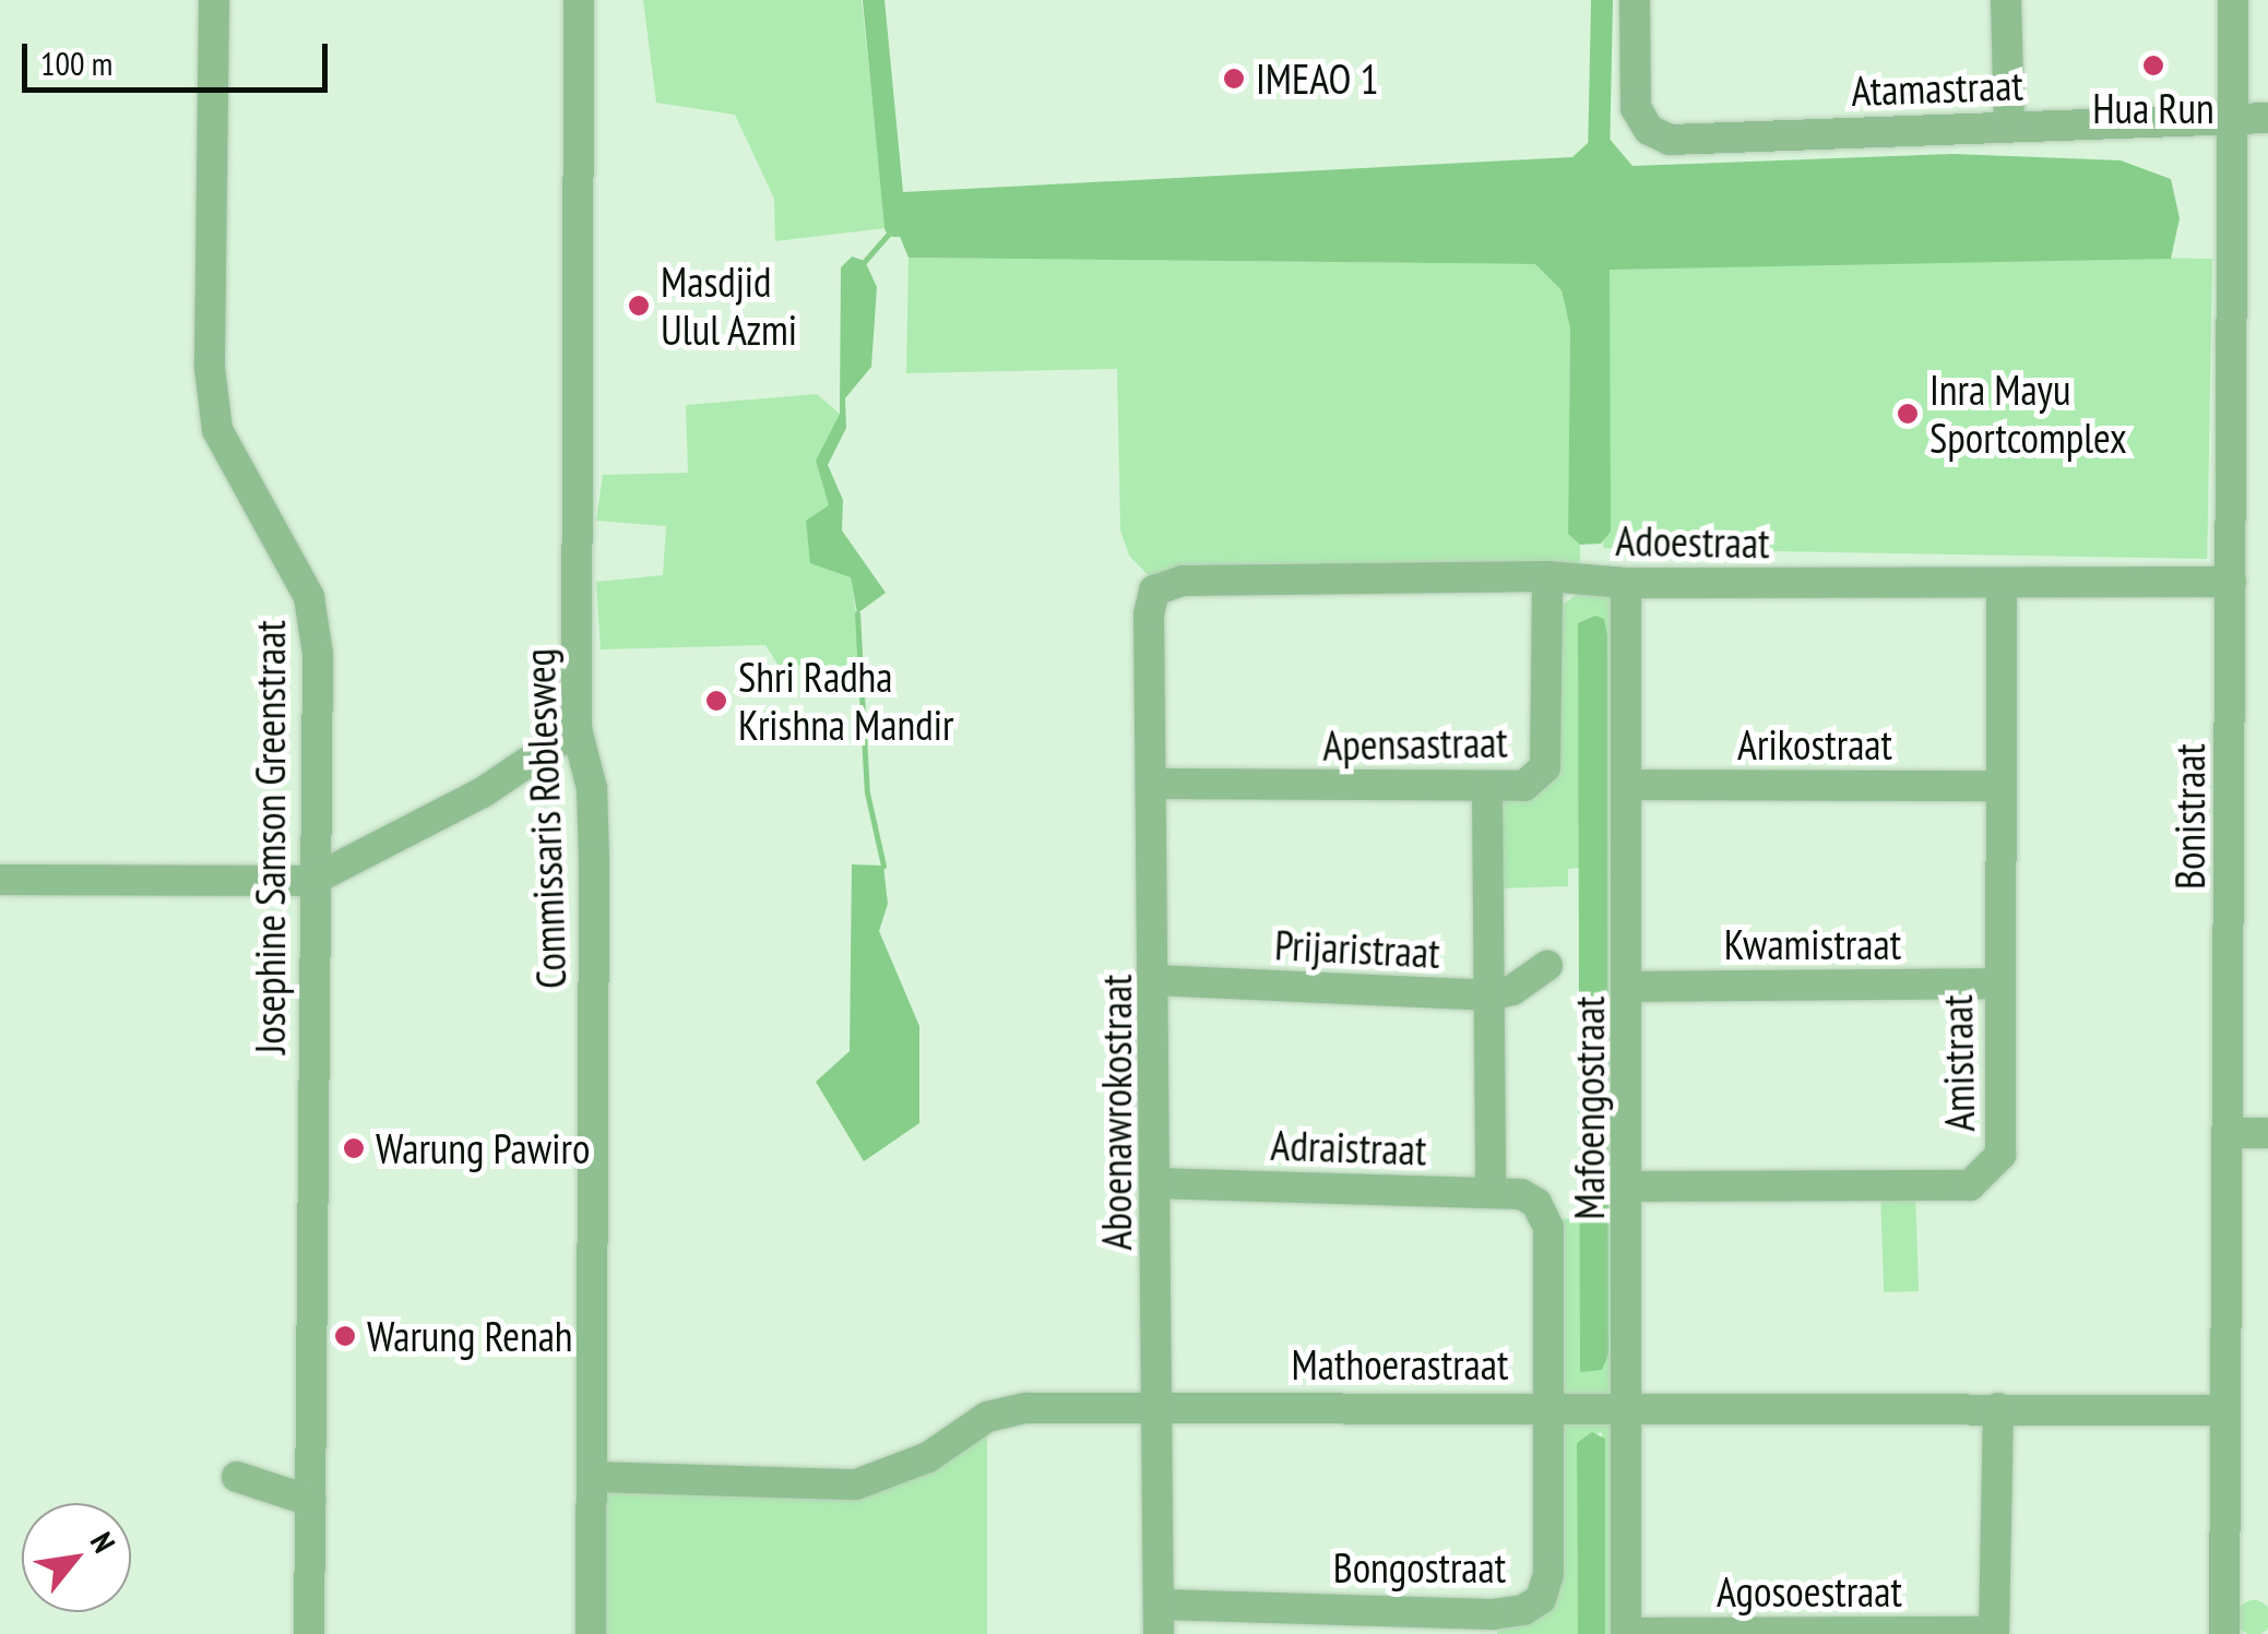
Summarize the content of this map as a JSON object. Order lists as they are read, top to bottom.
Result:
{
  "streets": {
    "street": [
      "Atamastraat",
      "Adoestraat",
      "Apensastraat",
      "Arikostraat",
      "Bonistraat",
      "Commissaris Roblesweg",
      "Josephine Samson Greenstraat",
      "Kwamistraat",
      "Prijaristraat",
      "Amistraat",
      "Mafoengostraat",
      "Aboenawrokostraat",
      "Adraistraat",
      "Mathoerastraat",
      "Bongostraat",
      "Agosoestraat"
    ]
  },
  "crossings": [
    ["Atamastraat", "Bonistraat"],
    ["Adoestraat", "Apensastraat"],
    ["Adoestraat", "Bonistraat"],
    ["Adoestraat", "Amistraat"],
    ["Adoestraat", "Mafoengostraat"],
    ["Adoestraat", "Aboenawrokostraat"],
    ["Apensastraat", "Aboenawrokostraat"],
    ["Arikostraat", "Amistraat"],
    ["Arikostraat", "Mafoengostraat"],
    ["Bonistraat", "Mathoerastraat"],
    ["Commissaris Roblesweg", "Mathoerastraat"],
    ["Kwamistraat", "Amistraat"],
    ["Kwamistraat", "Mafoengostraat"],
    ["Prijaristraat", "Aboenawrokostraat"],
    ["Amistraat", "Mafoengostraat"],
    ["Mafoengostraat", "Mathoerastraat"],
    ["Mafoengostraat", "Agosoestraat"],
    ["Aboenawrokostraat", "Adraistraat"],
    ["Aboenawrokostraat", "Mathoerastraat"],
    ["Aboenawrokostraat", "Bongostraat"],
    ["Adraistraat", "Bongostraat"],
    ["Mathoerastraat", "Bongostraat"]
  ],
  "places": [
    "Hua Run",
    "IMEAO 1",
    "Masdjid Ulul Azmi",
    "Inra Mayu Sportcomplex",
    "Shri Radha Krishna Mandir",
    "Warung Pawiro",
    "Warung Renah"
  ],
  "scale_bar": "100 m",
  "north": "top right"
}
